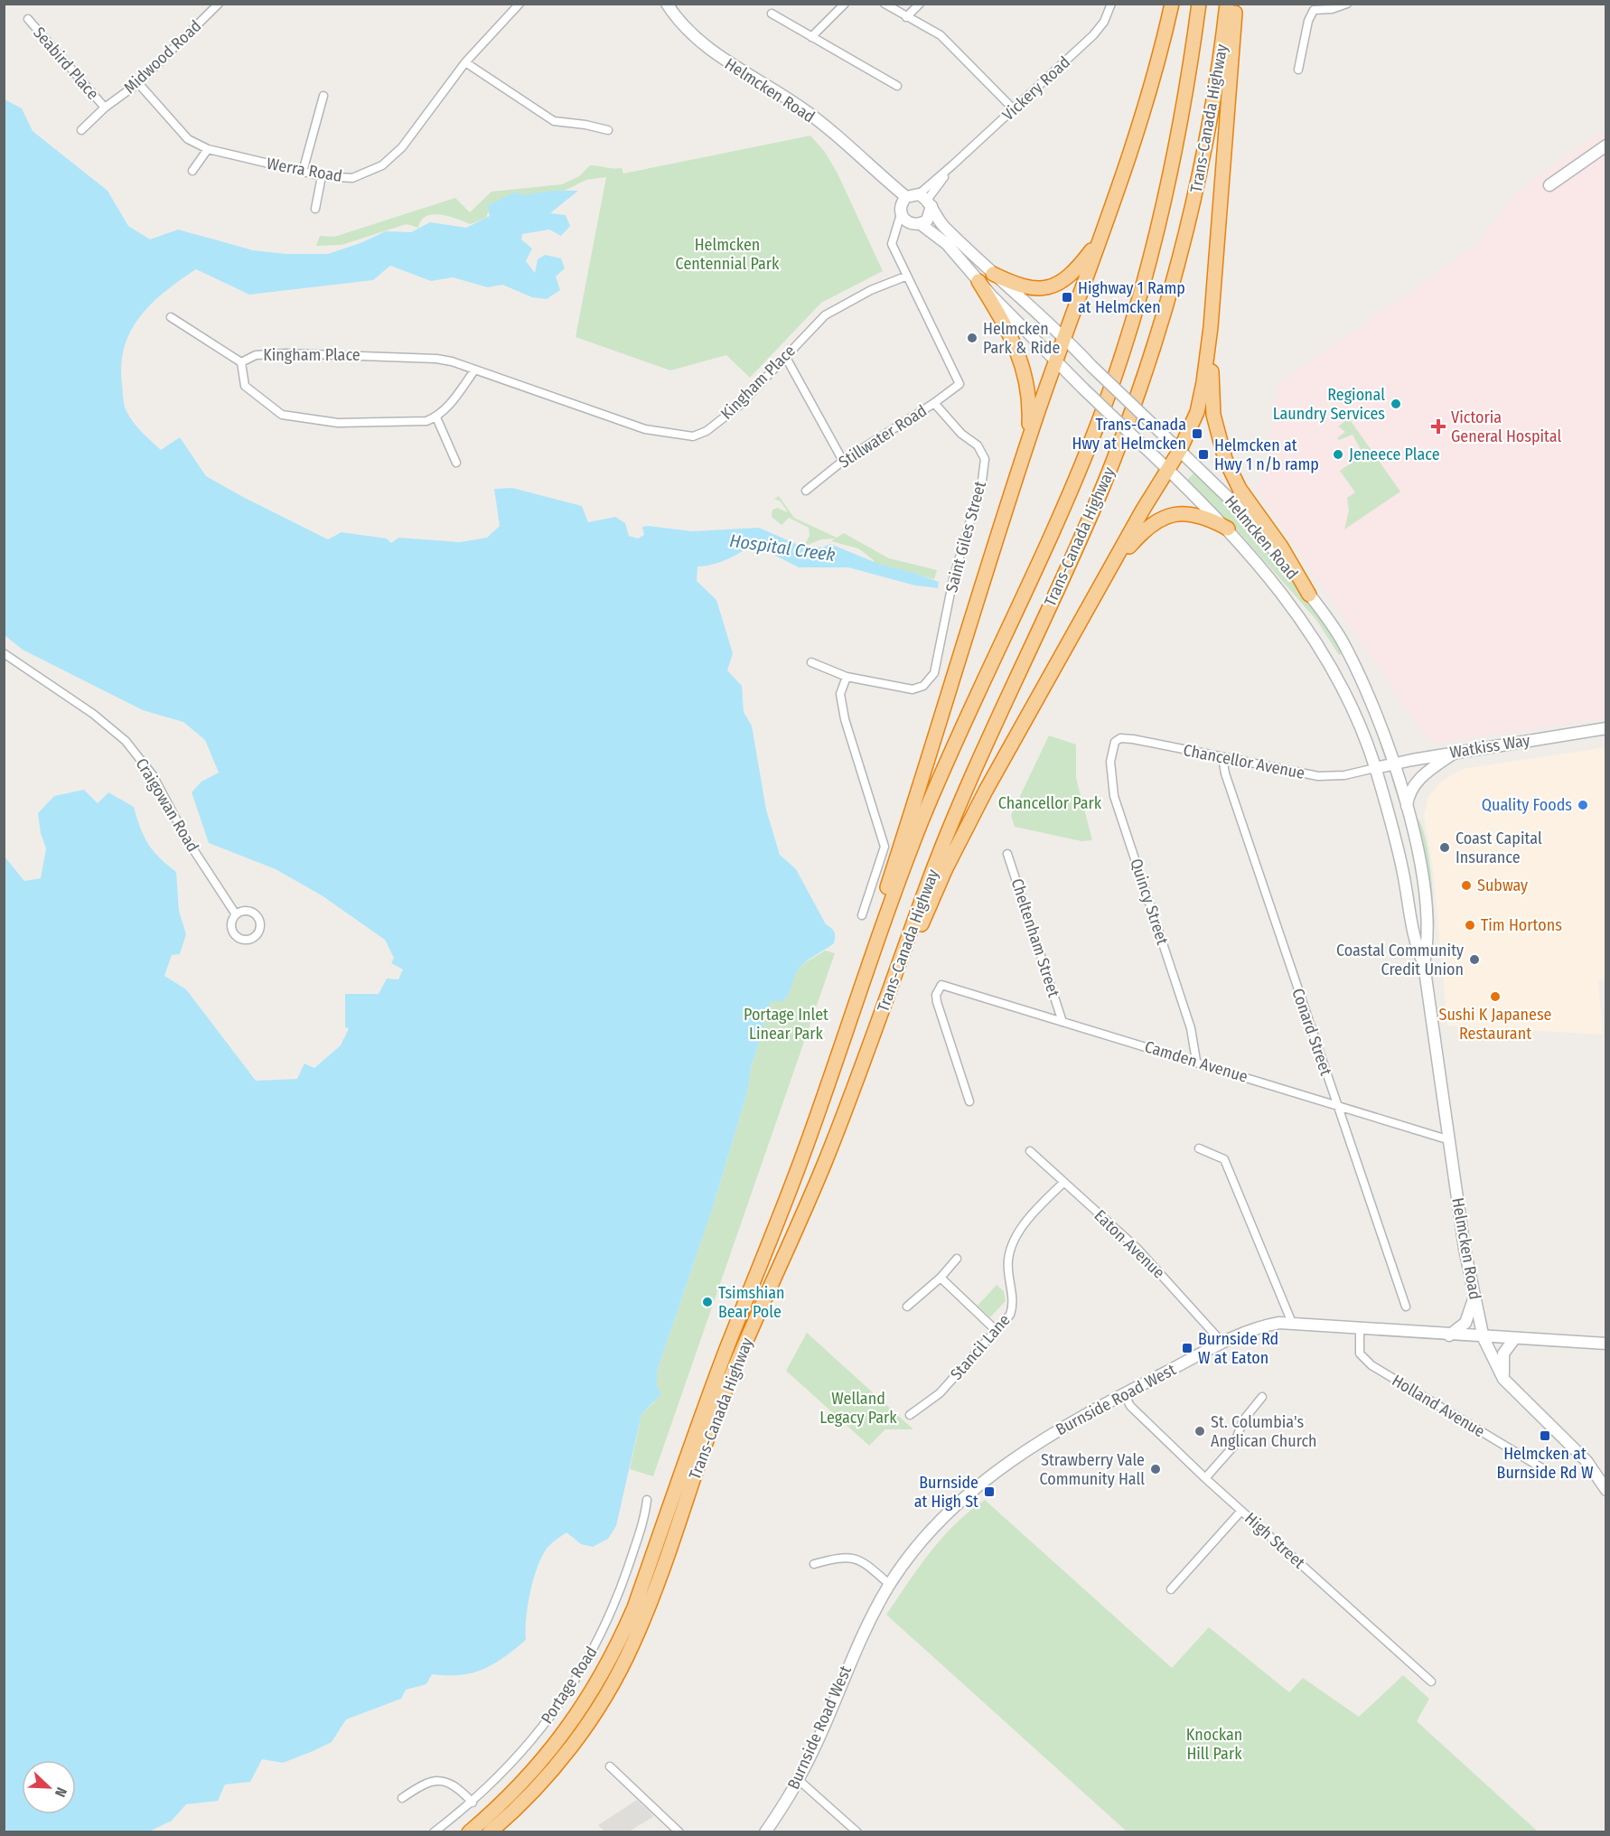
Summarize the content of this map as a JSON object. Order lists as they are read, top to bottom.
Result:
{
  "streets": {
    "highway": ["Trans-Canada Highway"],
    "main road": ["Helmcken Road", "Watkiss Way", "Burnside Road West"],
    "street": [
      "Midwood Road",
      "Seabird Place",
      "Vickery Road",
      "Werra Road",
      "Kingham Place",
      "Stillwater Road",
      "Saint Giles Street",
      "Chancellor Avenue",
      "Craigowan Road",
      "Quincy Street",
      "Cheltenham Street",
      "Conard Street",
      "Camden Avenue",
      "Eaton Avenue",
      "Stancil Lane",
      "Holland Avenue",
      "High Street",
      "Portage Road"
    ]
  },
  "crossings": [
    ["Midwood Road", "Seabird Place"],
    ["Midwood Road", "Werra Road"],
    ["Vickery Road", "Helmcken Road"],
    ["Helmcken Road", "Watkiss Way"],
    ["Helmcken Road", "Chancellor Avenue"],
    ["Helmcken Road", "Camden Avenue"],
    ["Helmcken Road", "Burnside Road West"],
    ["Kingham Place", "Stillwater Road"],
    ["Stillwater Road", "Saint Giles Street"],
    ["Watkiss Way", "Chancellor Avenue"],
    ["Chancellor Avenue", "Quincy Street"],
    ["Chancellor Avenue", "Conard Street"],
    ["Quincy Street", "Camden Avenue"],
    ["Cheltenham Street", "Camden Avenue"],
    ["Conard Street", "Camden Avenue"],
    ["Eaton Avenue", "Stancil Lane"],
    ["Eaton Avenue", "Burnside Road West"],
    ["Burnside Road West", "Holland Avenue"],
    ["Burnside Road West", "High Street"]
  ],
  "water": ["Hospital Creek"],
  "parks": [
    "Helmcken Centennial Park",
    "Chancellor Park",
    "Portage Inlet Linear Park",
    "Welland Legacy Park",
    "Knockan Hill Park"
  ],
  "places": {
    "transit": [
      "Highway 1 Ramp at Helmcken",
      "Trans-Canada Hwy at Helmcken",
      "Helmcken at Hwy 1 n/b ramp",
      "Burnside Rd W at Eaton",
      "Helmcken at Burnside Rd W",
      "Burnside at High St"
    ],
    "other": [
      "Helmcken Park & Ride",
      "Regional Laundry Services",
      "Jeneece Place",
      "Quality Foods",
      "Coast Capital Insurance",
      "Subway",
      "Tim Hortons",
      "Coastal Community Credit Union",
      "Sushi K Japanese Restaurant",
      "Tsimshian Bear Pole",
      "St. Columbia's Anglican Church",
      "Strawberry Vale Community Hall"
    ],
    "health": ["Victoria General Hospital"]
  },
  "north": "bottom right"
}
